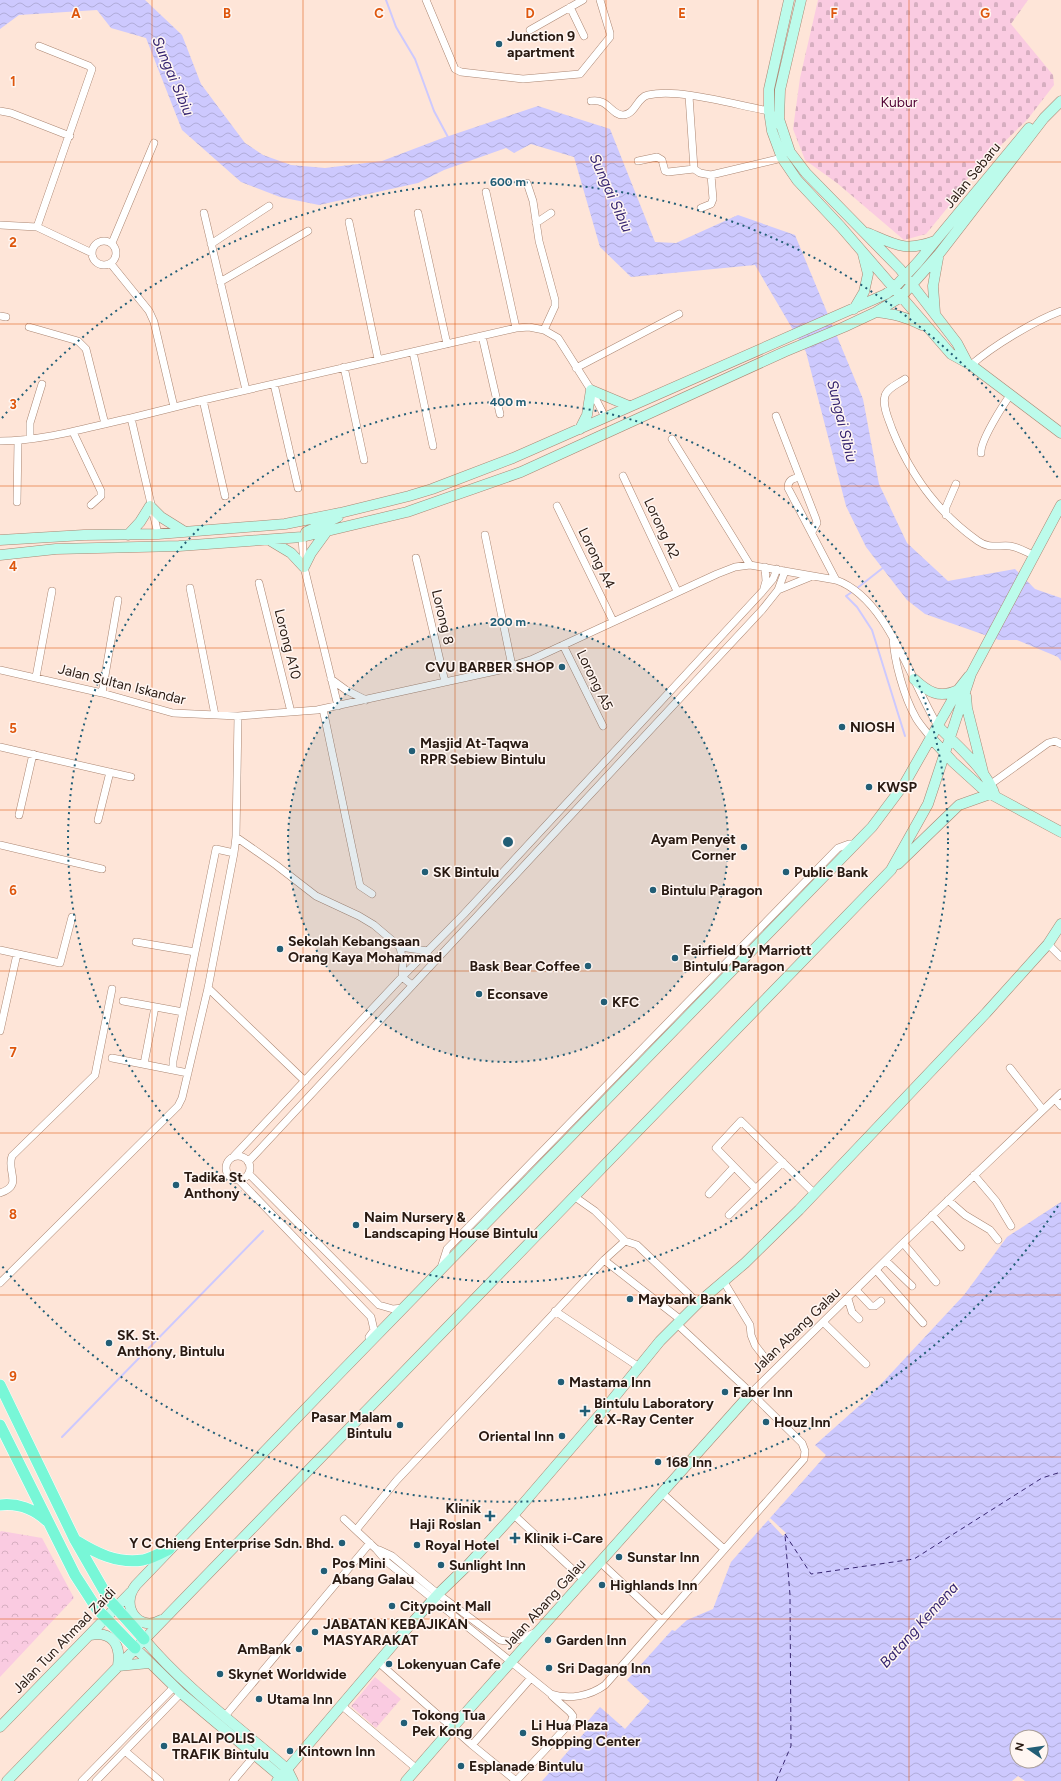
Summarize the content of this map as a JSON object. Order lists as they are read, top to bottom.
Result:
{
  "streets": {
    "street": [
      "Jalan Sebaru",
      "Lorong A2",
      "Lorong A4",
      "Lorong 8",
      "Lorong A10",
      "Lorong A5",
      "Jalan Sultan Iskandar",
      "Jalan Abang Galau",
      "Jalan Tun Ahmad Zaidi"
    ]
  },
  "crossings": [
    ["Lorong A2", "Jalan Sultan Iskandar"],
    ["Lorong A4", "Jalan Sultan Iskandar"],
    ["Lorong 8", "Jalan Sultan Iskandar"],
    ["Lorong A10", "Jalan Sultan Iskandar"],
    ["Lorong A5", "Jalan Sultan Iskandar"],
    ["Jalan Sultan Iskandar", "Jalan Tun Ahmad Zaidi"]
  ],
  "water": ["Sungai Sibiu", "Batang Kemena"],
  "parks": ["Kubur"],
  "places": {
    "other": [
      "Junction 9 apartment",
      "CVU BARBER SHOP",
      "NIOSH",
      "Masjid At-Taqwa RPR Sebiew Bintulu",
      "KWSP",
      "Ayam Penyet Corner",
      "SK Bintulu",
      "Public Bank",
      "Bintulu Paragon",
      "Sekolah Kebangsaan Orang Kaya Mohammad",
      "Fairfield by Marriott Bintulu Paragon",
      "Bask Bear Coffee",
      "Econsave",
      "KFC",
      "Tadika St. Anthony",
      "Naim Nursery & Landscaping House Bintulu",
      "Maybank Bank",
      "SK. St. Anthony, Bintulu",
      "Mastama Inn",
      "Faber Inn",
      "Houz Inn",
      "Pasar Malam Bintulu",
      "Oriental Inn",
      "168 Inn",
      "Y C Chieng Enterprise Sdn. Bhd.",
      "Royal Hotel",
      "Sunstar Inn",
      "Sunlight Inn",
      "Pos Mini Abang Galau",
      "Highlands Inn",
      "Citypoint Mall",
      "JABATAN KEBAJIKAN MASYARAKAT",
      "Garden Inn",
      "AmBank",
      "Lokenyuan Cafe",
      "Sri Dagang Inn",
      "Skynet Worldwide",
      "Utama Inn",
      "Tokong Tua Pek Kong",
      "Li Hua Plaza Shopping Center",
      "BALAI POLIS TRAFIK Bintulu",
      "Kintown Inn",
      "Esplanade Bintulu"
    ],
    "health": ["Bintulu Laboratory & X-Ray Center", "Klinik Haji Roslan", "Klinik i-Care"]
  },
  "north": "left",
  "grid": {
    "columns": [
      "A",
      "B",
      "C",
      "D",
      "E",
      "F",
      "G"
    ],
    "rows": [
      "1",
      "2",
      "3",
      "4",
      "5",
      "6",
      "7",
      "8",
      "9"
    ]
  },
  "rings": ["600 m", "400 m", "200 m"]
}
